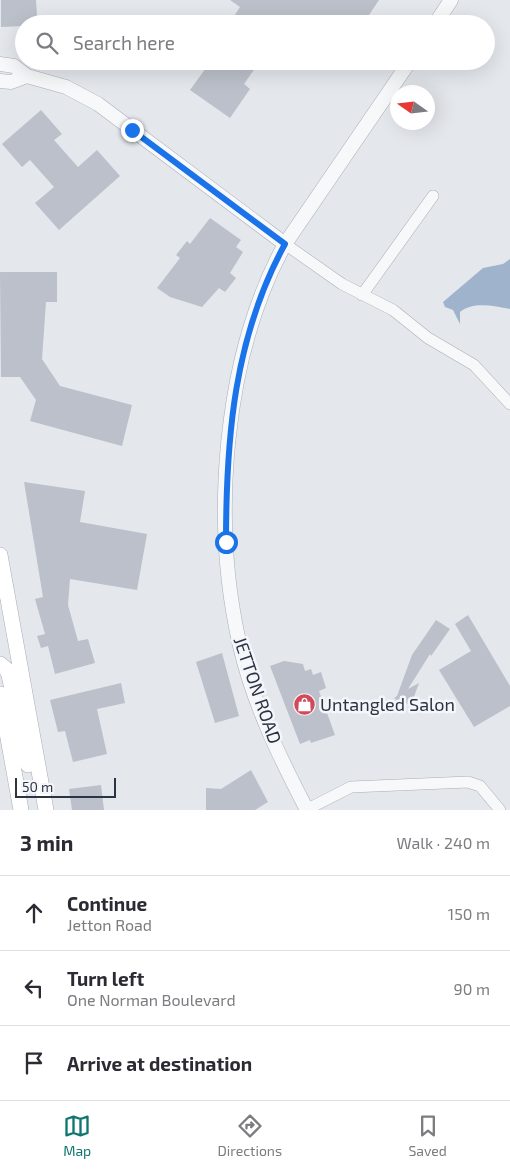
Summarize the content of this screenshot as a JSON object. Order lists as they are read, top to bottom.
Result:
{
  "streets": {
    "street": ["JETTON ROAD"]
  },
  "places": {
    "shop": ["Untangled Salon"]
  },
  "scale_bar": "50 m",
  "north": "left",
  "page": {
    "search": "Search here",
    "scale": "50 m",
    "heading": ["3 min", "Walk · 240 m"],
    "list": [
      ["Continue", "Jetton Road", "150 m"],
      ["Turn left", "One Norman Boulevard", "90 m"],
      "Arrive at destination"
    ],
    "nav": ["Map", "Directions", "Saved"]
  }
}
